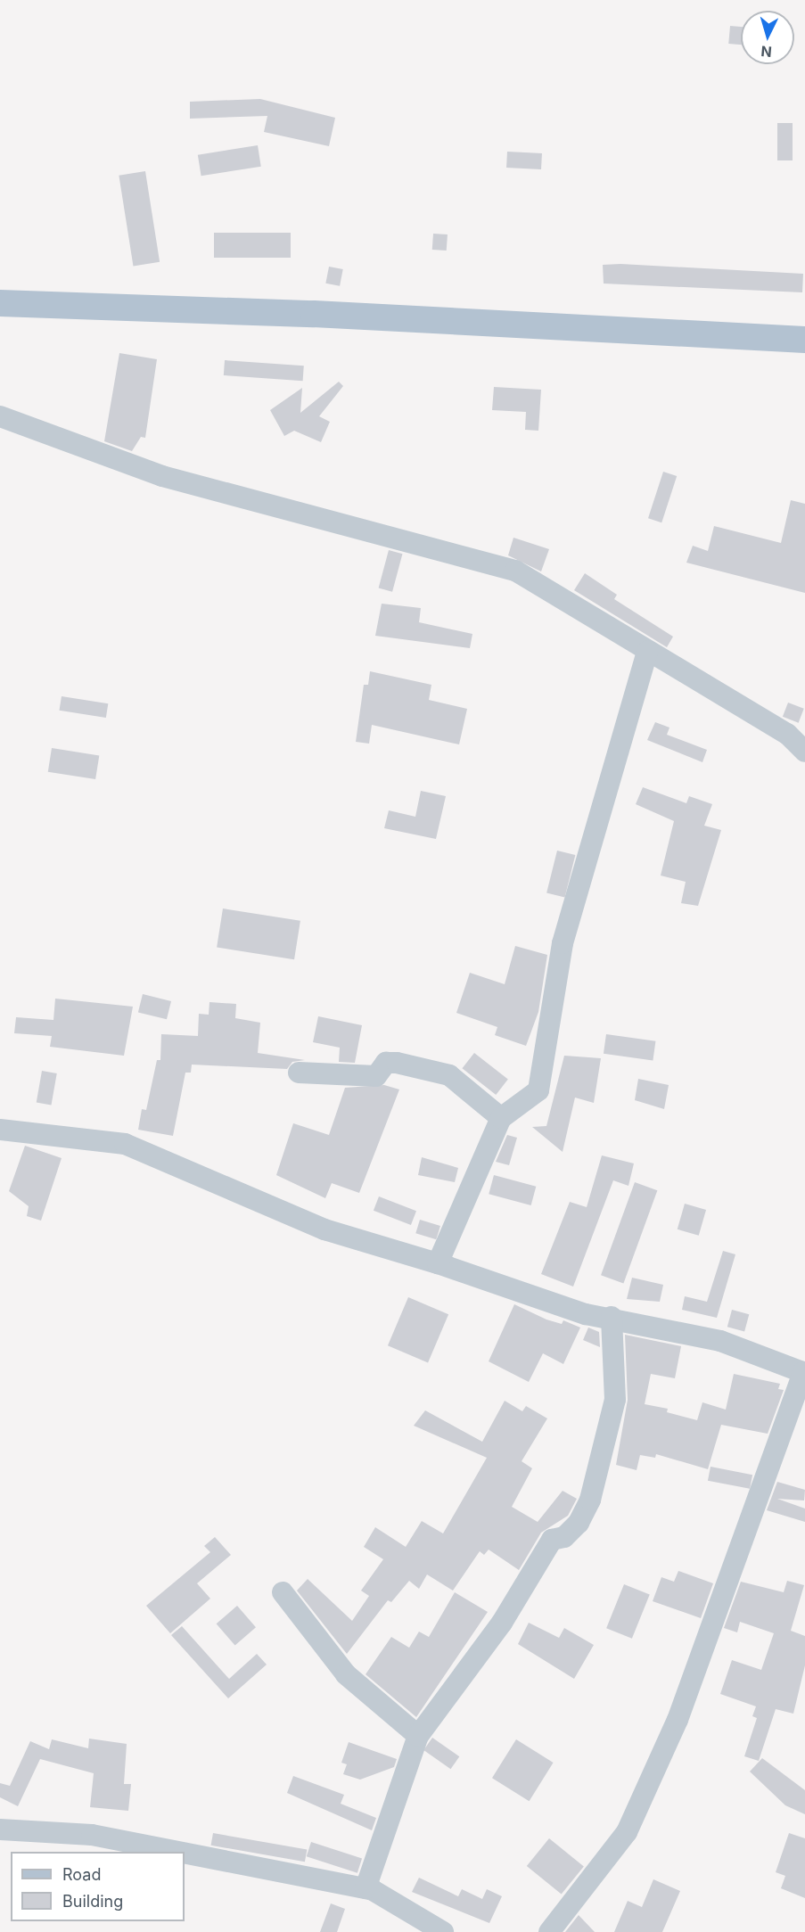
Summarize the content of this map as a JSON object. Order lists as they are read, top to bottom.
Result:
{
  "legend": ["Road", "Building"],
  "north": "bottom"
}
